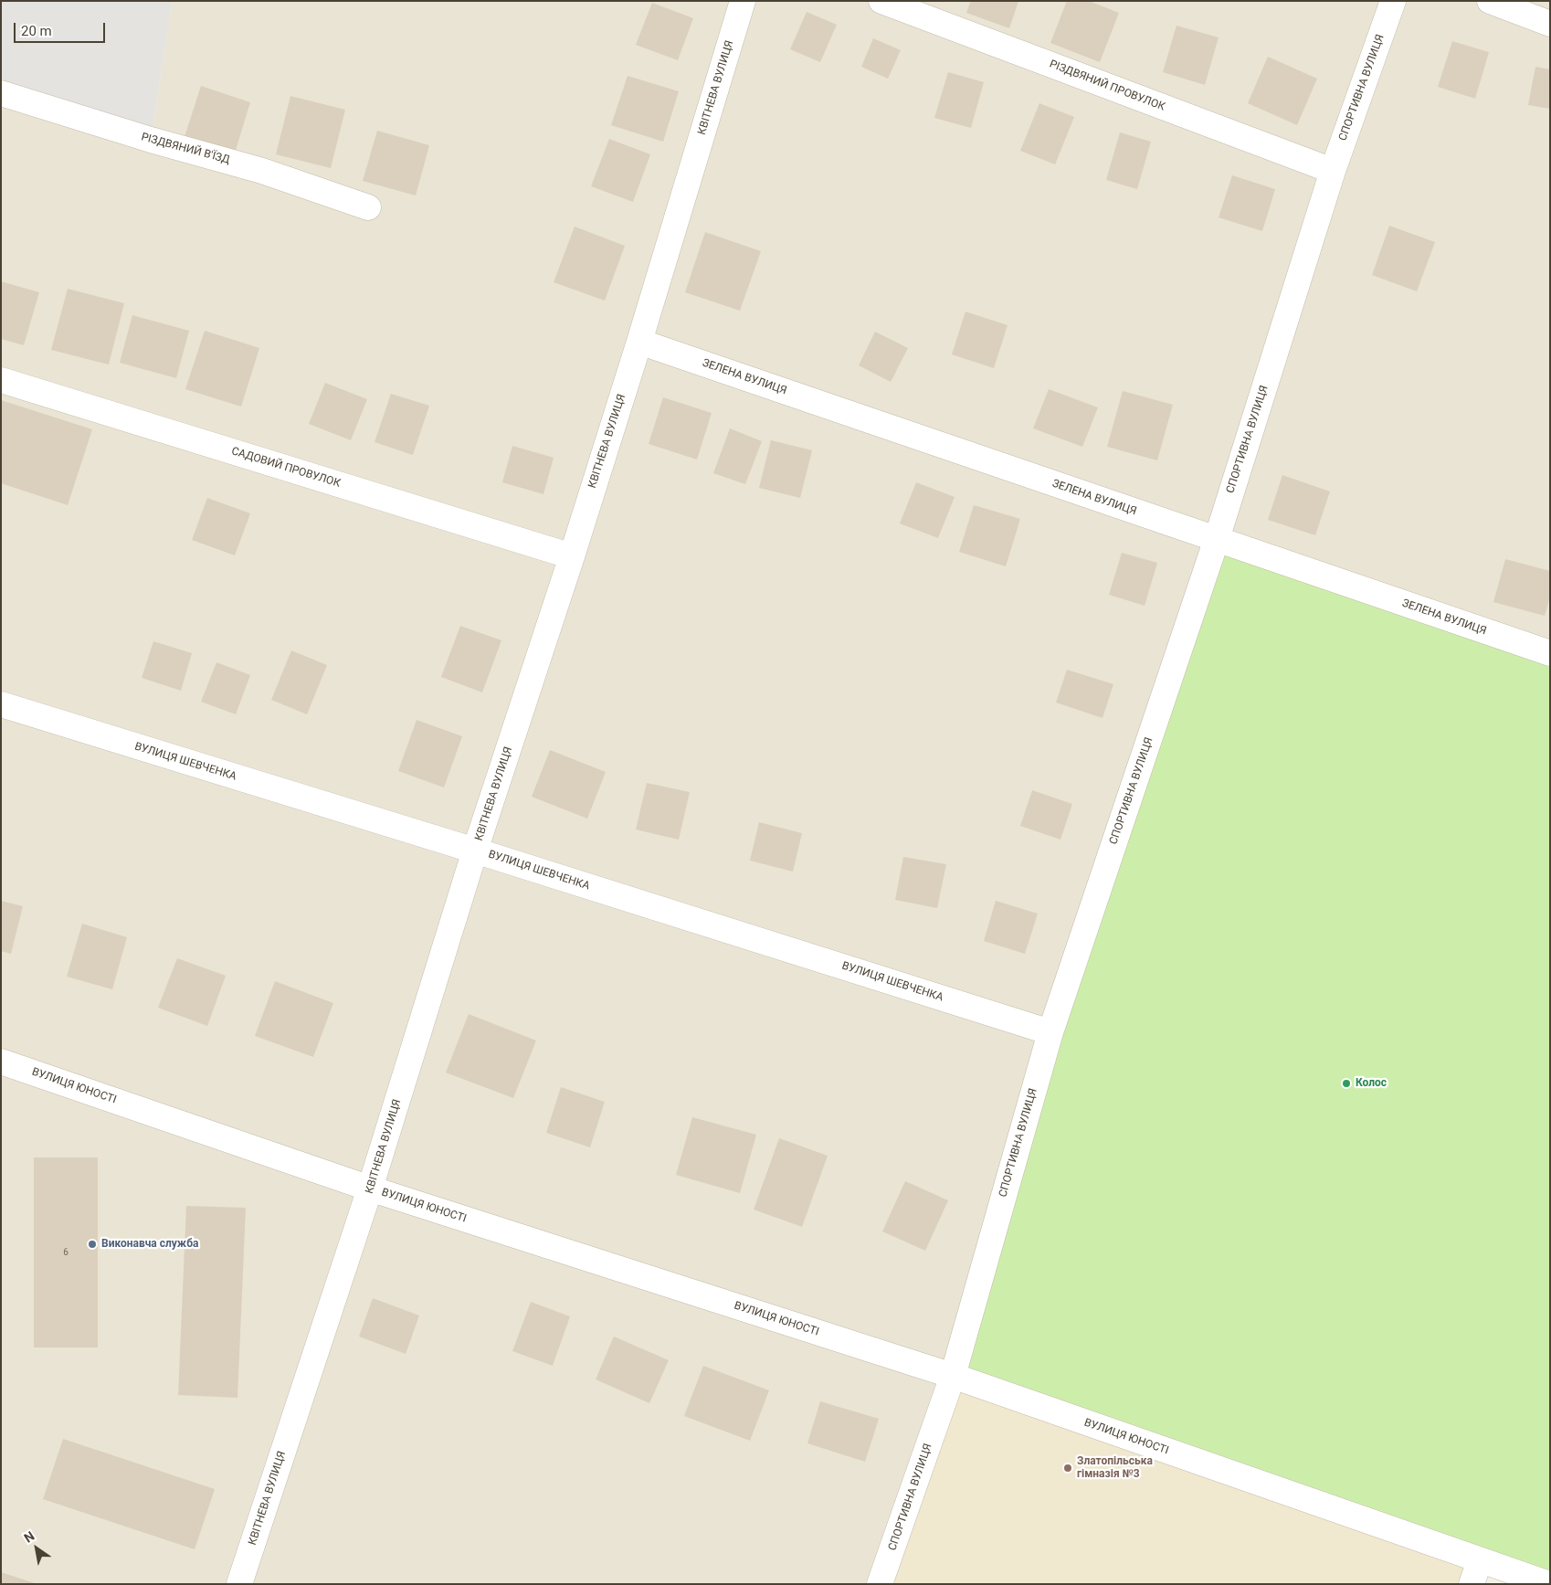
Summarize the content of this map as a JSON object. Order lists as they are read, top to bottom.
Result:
{
  "streets": {
    "street": [
      "РІЗДВЯНИЙ ПРОВУЛОК",
      "КВІТНЕВА ВУЛИЦЯ",
      "СПОРТИВНА ВУЛИЦЯ",
      "РІЗДВЯНИЙ В'ЇЗД",
      "ЗЕЛЕНА ВУЛИЦЯ",
      "САДОВИЙ ПРОВУЛОК",
      "ВУЛИЦЯ ШЕВЧЕНКА",
      "ВУЛИЦЯ ЮНОСТІ"
    ]
  },
  "crossings": [
    ["РІЗДВЯНИЙ ПРОВУЛОК", "СПОРТИВНА ВУЛИЦЯ"],
    ["КВІТНЕВА ВУЛИЦЯ", "ЗЕЛЕНА ВУЛИЦЯ"],
    ["КВІТНЕВА ВУЛИЦЯ", "САДОВИЙ ПРОВУЛОК"],
    ["КВІТНЕВА ВУЛИЦЯ", "ВУЛИЦЯ ШЕВЧЕНКА"],
    ["КВІТНЕВА ВУЛИЦЯ", "ВУЛИЦЯ ЮНОСТІ"],
    ["СПОРТИВНА ВУЛИЦЯ", "ЗЕЛЕНА ВУЛИЦЯ"],
    ["СПОРТИВНА ВУЛИЦЯ", "ВУЛИЦЯ ШЕВЧЕНКА"],
    ["СПОРТИВНА ВУЛИЦЯ", "ВУЛИЦЯ ЮНОСТІ"]
  ],
  "places": ["Колос", "Виконавча служба", "Златопільська гімназія №3"],
  "house_numbers": ["6"],
  "scale_bar": "20 m",
  "north": "top left"
}
